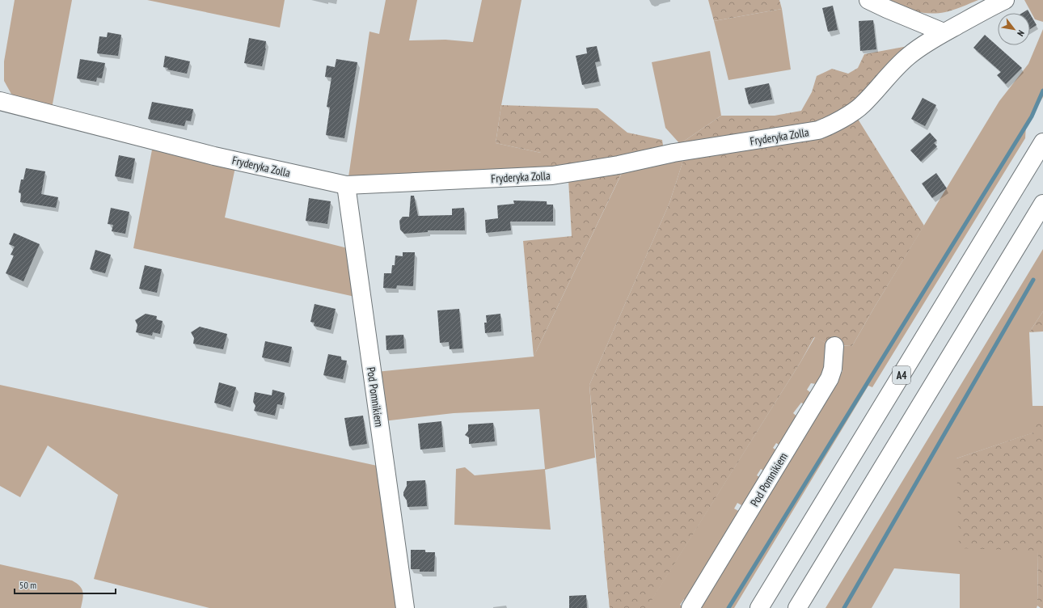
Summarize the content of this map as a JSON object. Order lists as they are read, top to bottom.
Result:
{
  "streets": {
    "main road": ["Fryderyka Zolla", "A4", "Pod Pomnikiem"]
  },
  "crossings": [
    ["Fryderyka Zolla", "Pod Pomnikiem"]
  ],
  "scale_bar": "50 m",
  "north": "bottom right"
}
